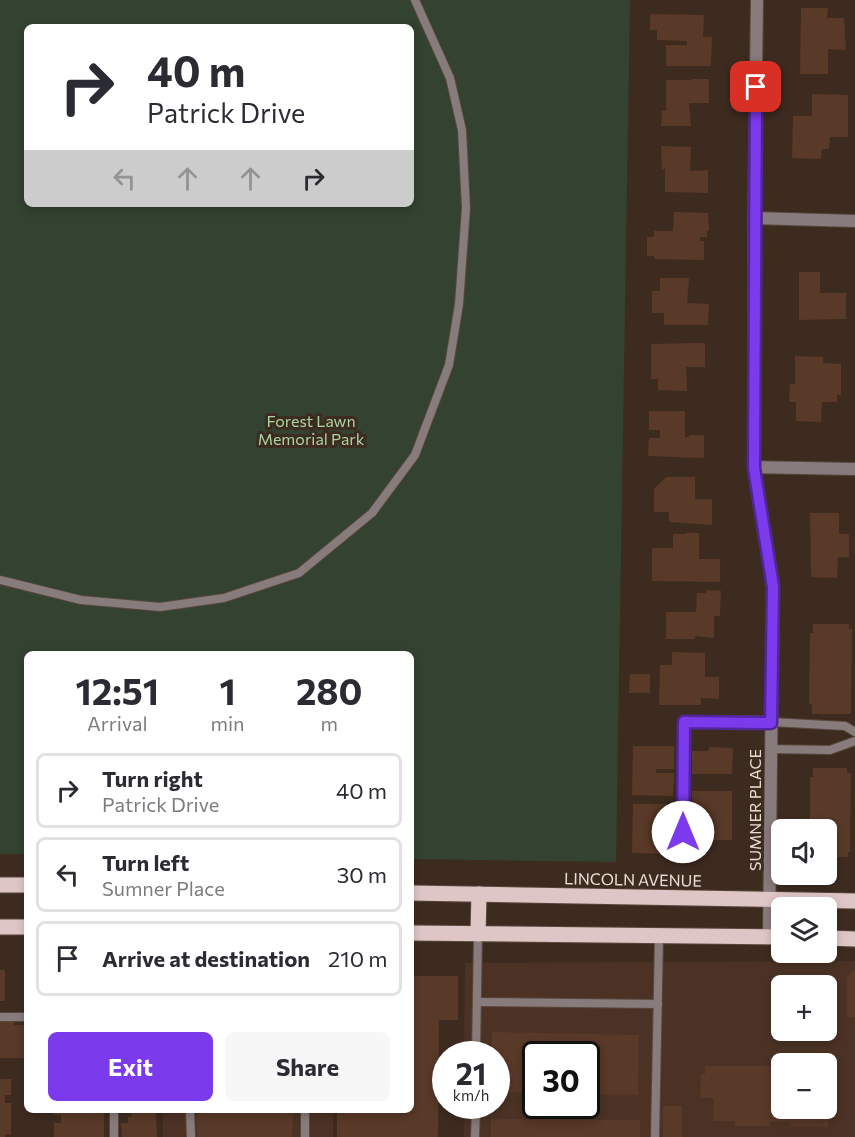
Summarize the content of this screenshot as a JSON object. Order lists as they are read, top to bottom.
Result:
{
  "streets": {
    "main road": ["LINCOLN AVENUE"],
    "street": ["SUMNER PLACE"]
  },
  "crossings": [
    ["SUMNER PLACE", "LINCOLN AVENUE"]
  ],
  "parks": ["Forest Lawn Memorial Park"],
  "page": {
    "turn": ["40 m", "Patrick Drive"],
    "eta": [
      "12:51",
      "Arrival",
      "1",
      "min",
      "280",
      "m"
    ],
    "list": [
      {
        "name": "Turn right",
        "note": "Patrick Drive",
        "value": "40 m"
      },
      {
        "name": "Turn left",
        "note": "Sumner Place",
        "value": "30 m"
      },
      {
        "name": "Arrive at destination",
        "value": "210 m"
      }
    ],
    "map_buttons": ["+", "−"],
    "buttons": ["Exit", "Share"],
    "speed": "21 km/h",
    "limit": "30"
  }
}
